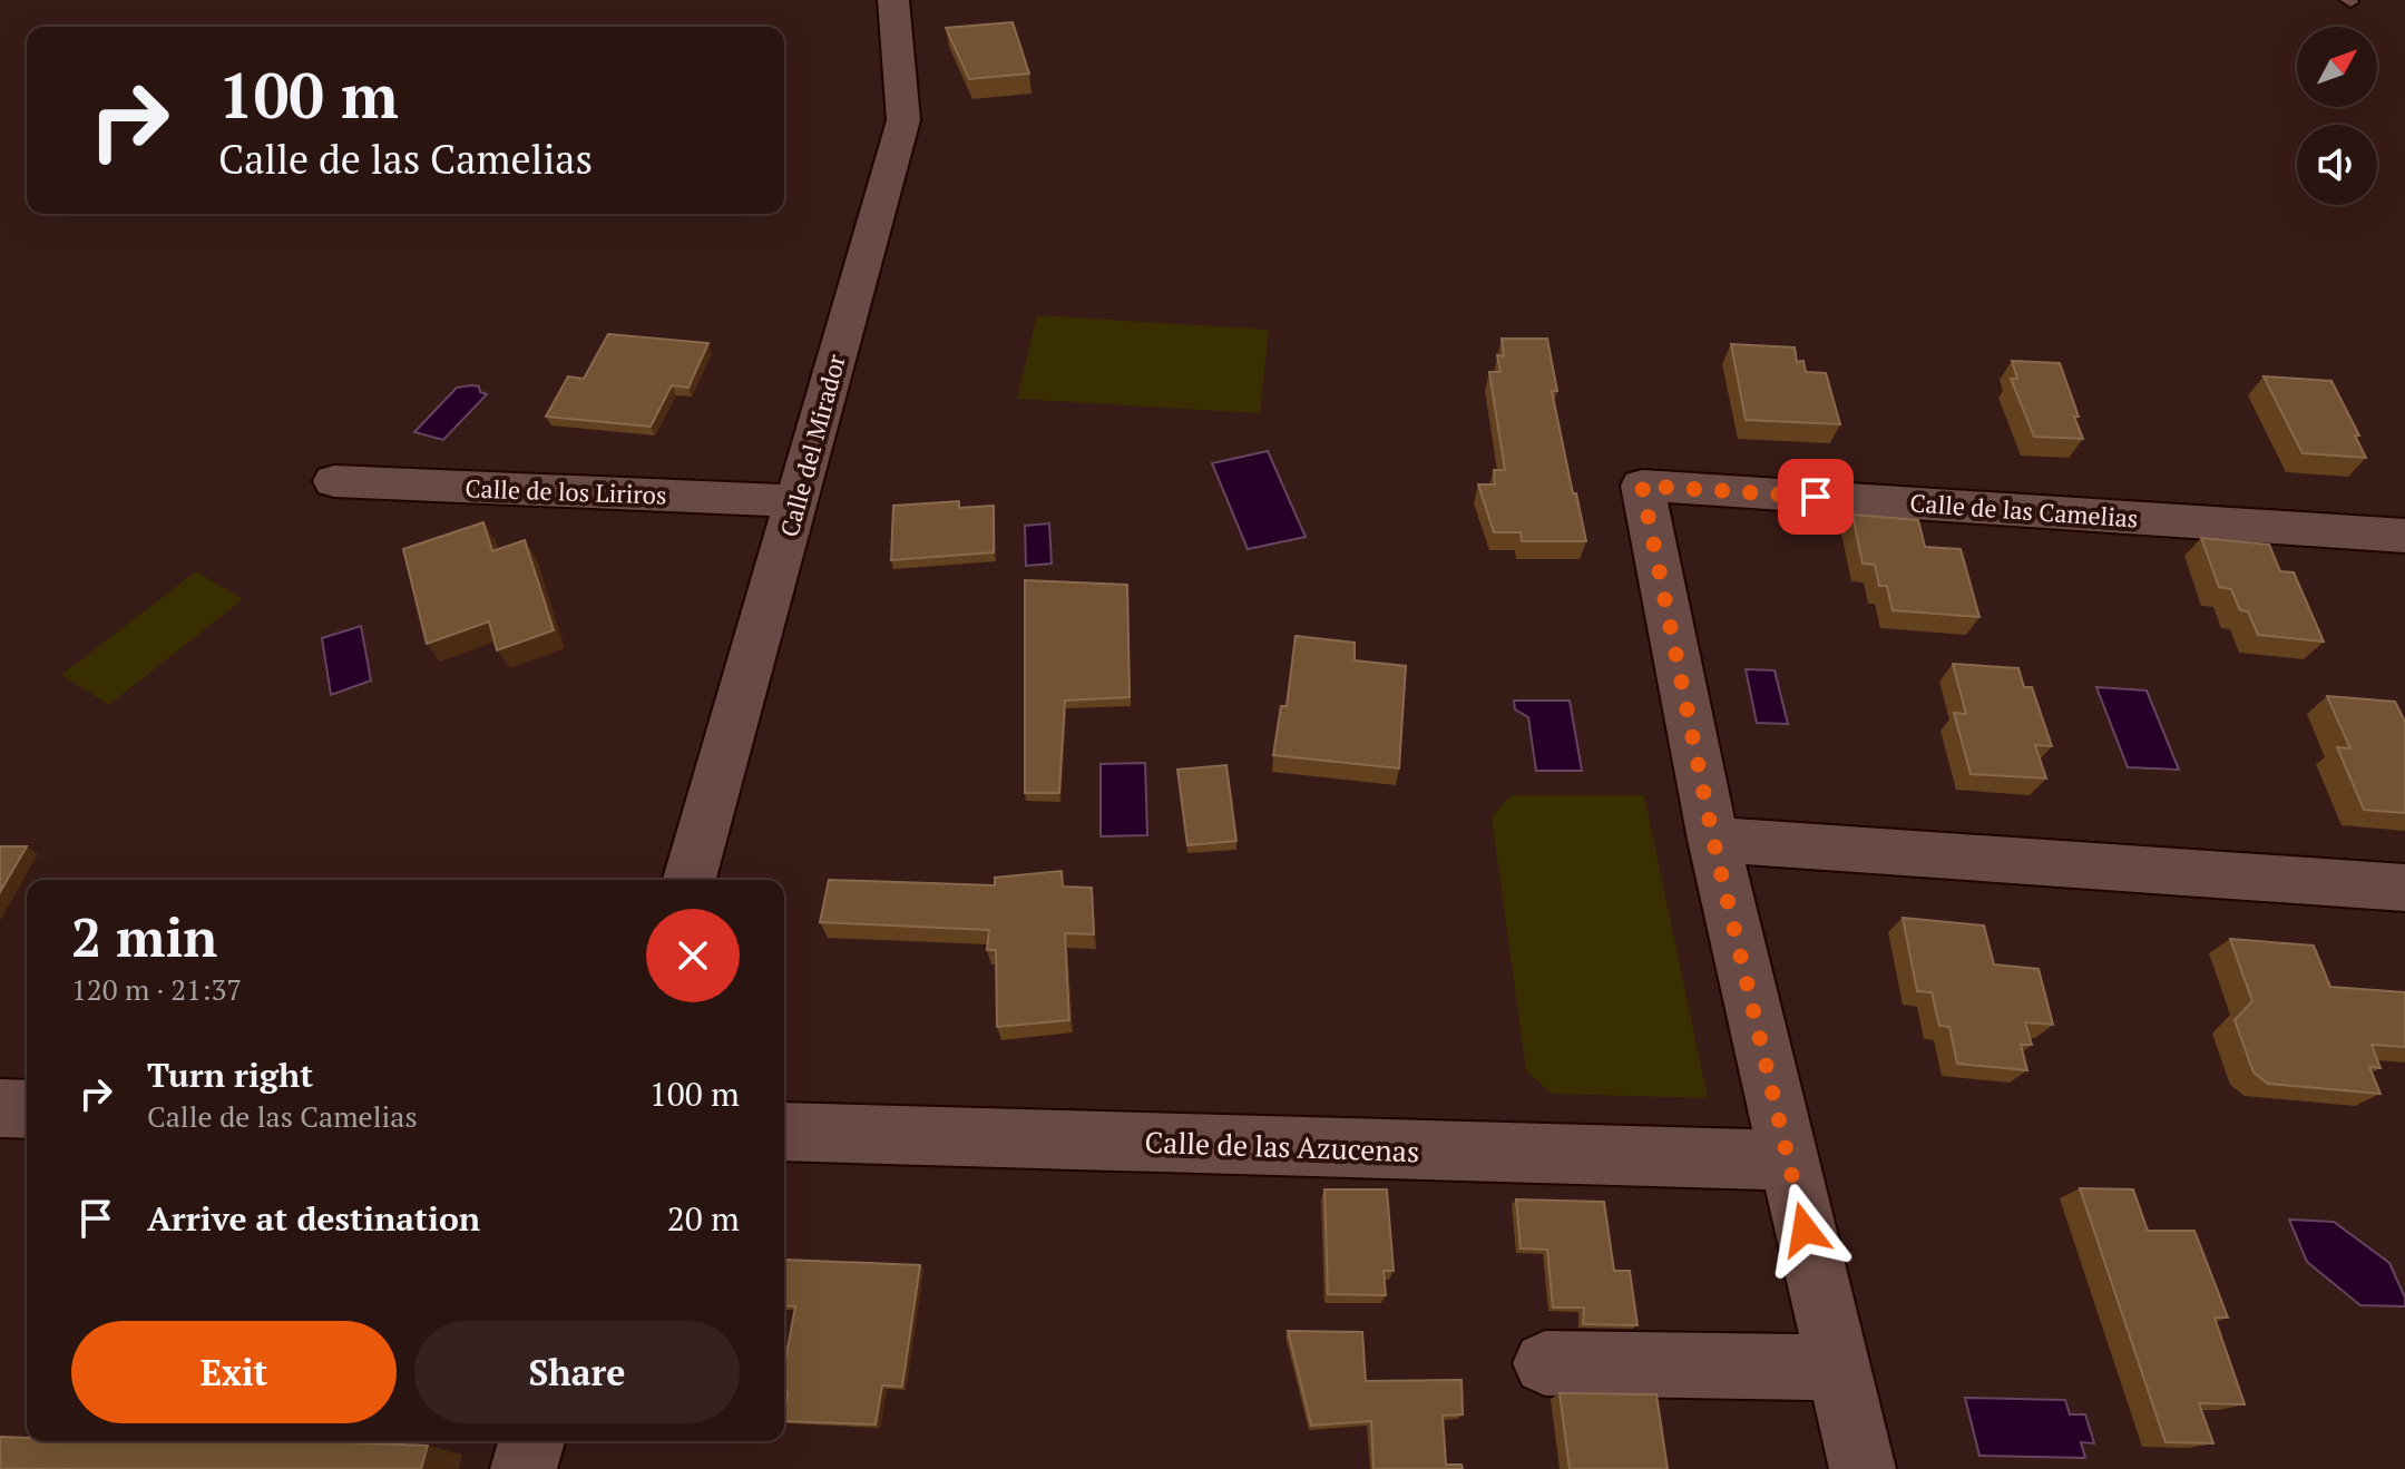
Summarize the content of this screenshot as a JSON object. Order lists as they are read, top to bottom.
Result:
{
  "streets": {
    "street": [
      "Calle del Mirador",
      "Calle de los Liriros",
      "Calle de las Camelias",
      "Calle de las Azucenas"
    ]
  },
  "crossings": [
    ["Calle del Mirador", "Calle de los Liriros"]
  ],
  "north": "top right",
  "page": {
    "turn": ["100 m", "Calle de las Camelias"],
    "heading": ["2 min", "120 m · 21:37"],
    "list": [
      {
        "name": "Turn right",
        "note": "Calle de las Camelias",
        "value": "100 m"
      },
      {
        "name": "Arrive at destination",
        "value": "20 m"
      }
    ],
    "buttons": ["Exit", "Share"]
  }
}
